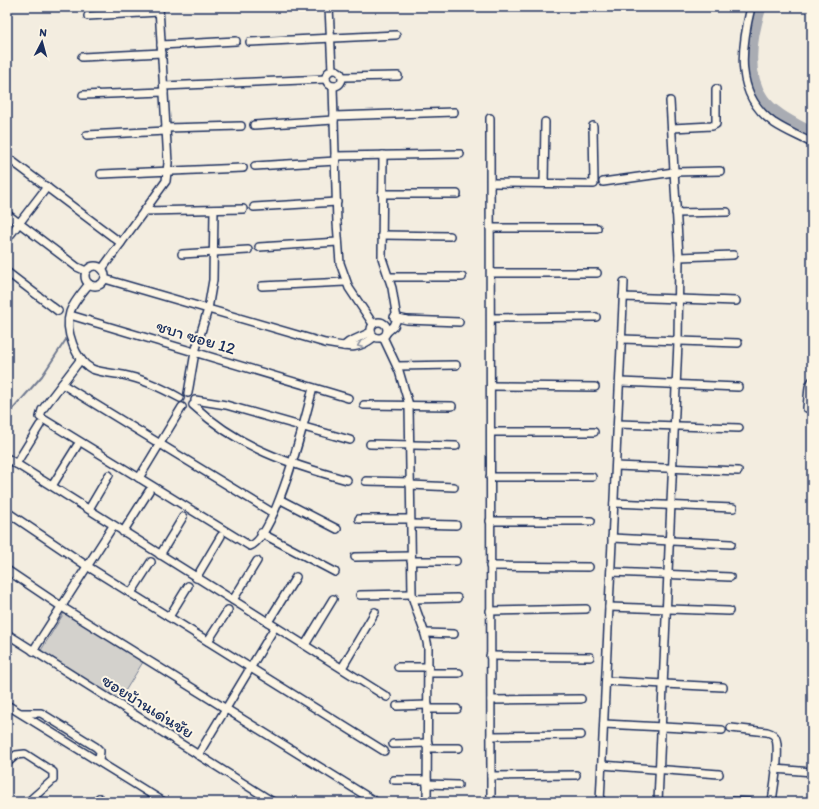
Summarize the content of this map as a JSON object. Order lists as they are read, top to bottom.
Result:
{
  "streets": {
    "street": ["ชบา ซอย 12", "ซอยบ้านเด่นชัย"]
  },
  "north": "top"
}
